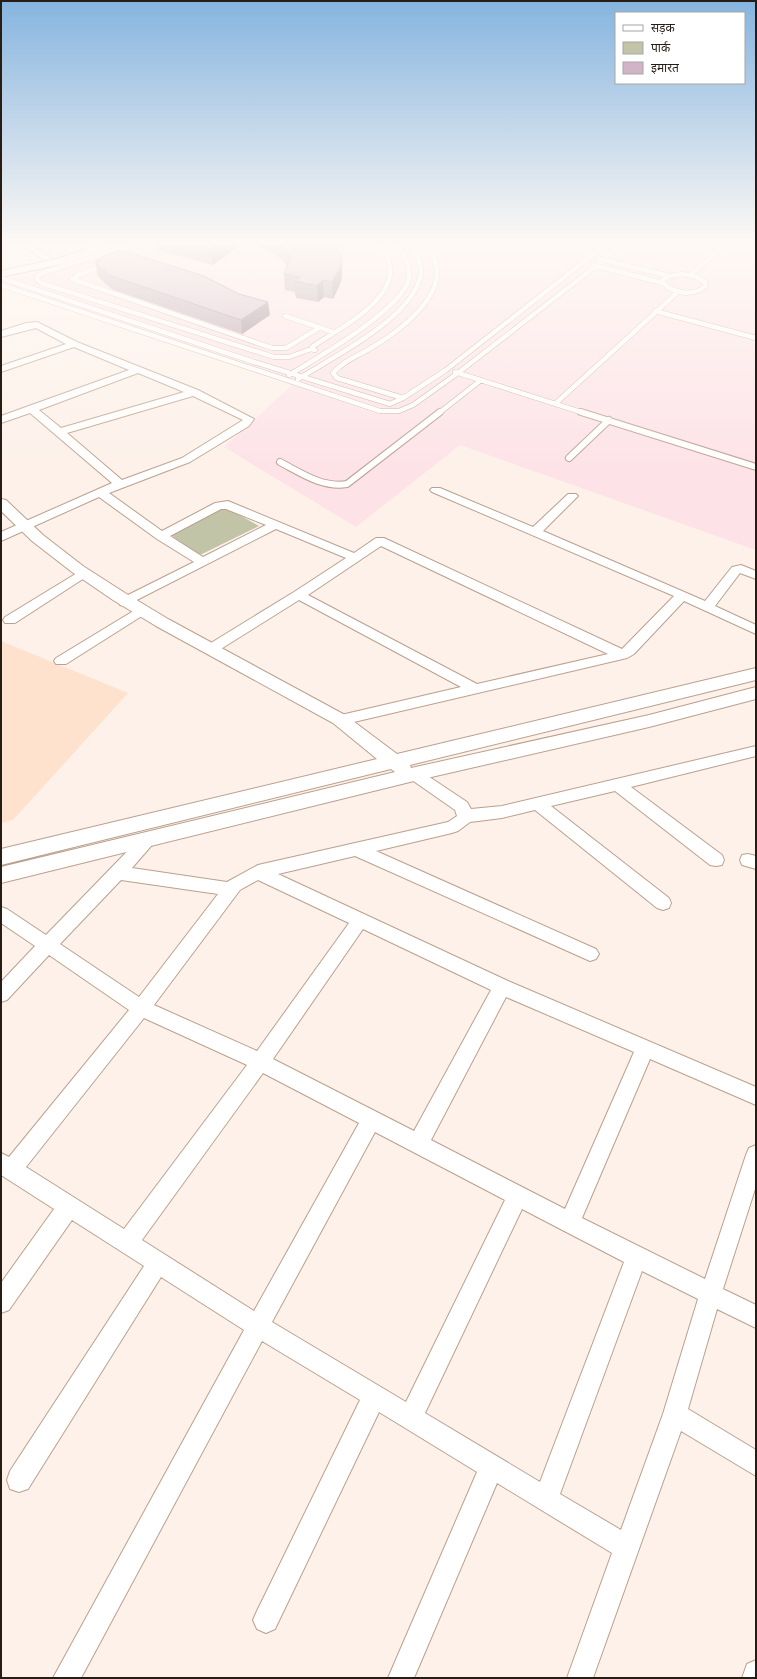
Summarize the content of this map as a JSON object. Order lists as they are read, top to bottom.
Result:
{
  "legend": ["सड़क", "पार्क", "इमारत"]
}
